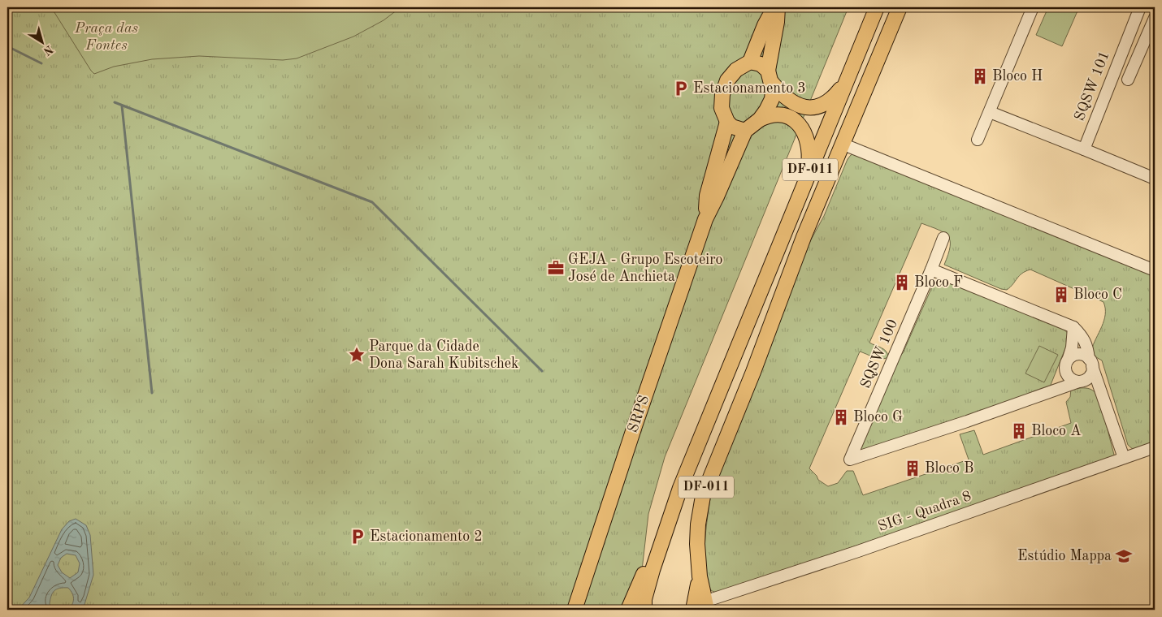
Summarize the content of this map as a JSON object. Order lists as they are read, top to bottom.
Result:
{
  "streets": {
    "main road": ["DF-011", "SRPS"],
    "street": ["SQSW 101", "SQSW 100", "SIG - Quadra 8"]
  },
  "crossings": [
    ["DF-011", "SIG - Quadra 8"]
  ],
  "parks": ["Praça das Fontes"],
  "places": {
    "building": [
      "Bloco H",
      "Bloco F",
      "Bloco C",
      "Bloco G",
      "Bloco A",
      "Bloco B"
    ],
    "parking": ["Estacionamento 3", "Estacionamento 2"],
    "office": ["GEJA - Grupo Escoteiro José de Anchieta"],
    "place": ["Parque da Cidade Dona Sarah Kubitschek"],
    "school or university": ["Estúdio Mappa"]
  },
  "north": "bottom right"
}
